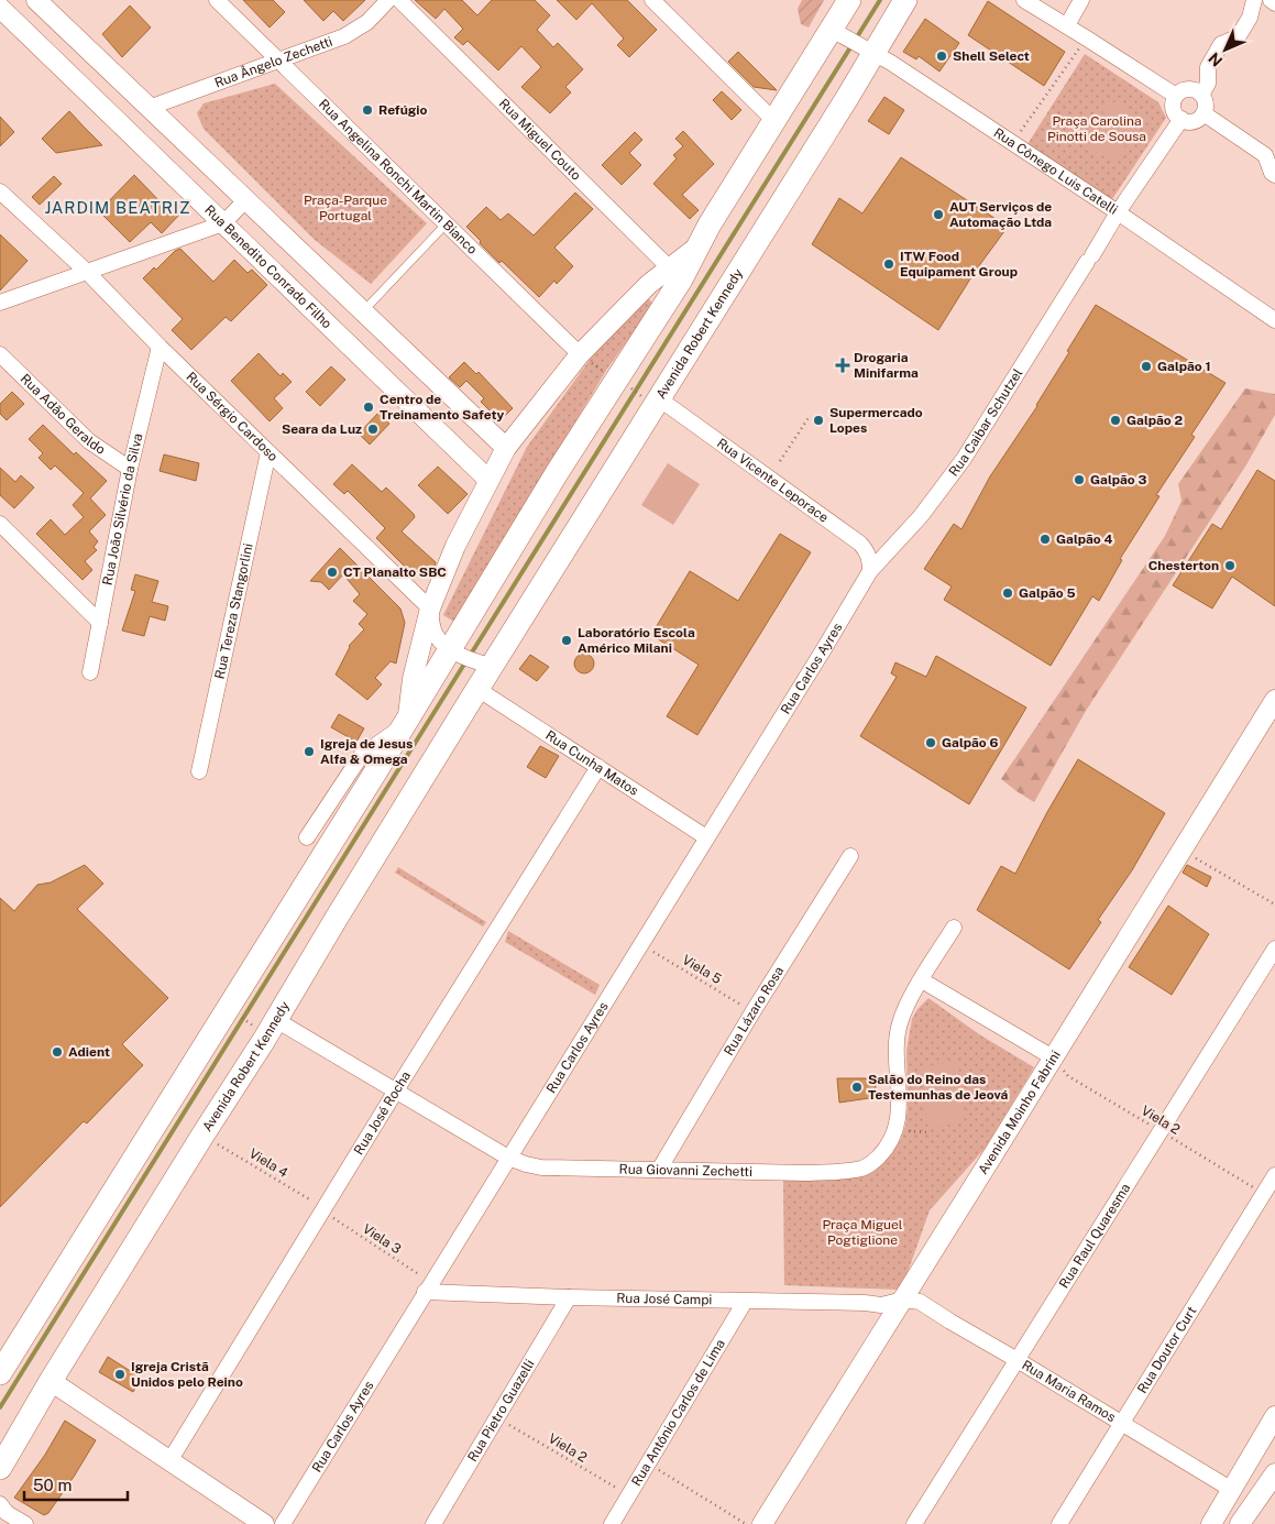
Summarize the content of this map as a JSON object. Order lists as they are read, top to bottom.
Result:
{
  "streets": {
    "main road": ["Avenida Robert Kennedy"],
    "street": [
      "Rua Ângelo Zechetti",
      "Rua Miguel Couto",
      "Rua Cônego Luis Catelli",
      "Rua Angelina Ronchi Martin Bianco",
      "Rua Benedito Conrado Filho",
      "Rua Adão Geraldo",
      "Rua Sérgio Cardoso",
      "Rua Caibar Schutzel",
      "Rua Vicente Leporace",
      "Rua João Silvério da Silva",
      "Rua Tereza Stangorlini",
      "Rua Carlos Ayres",
      "Rua Cunha Matos",
      "Rua Lázaro Rosa",
      "Avenida Moinho Fabrini",
      "Rua José Rocha",
      "Rua Giovanni Zechetti",
      "Rua Raul Quaresma",
      "Rua José Campi",
      "Rua Doutor Curt",
      "Rua Maria Ramos",
      "Rua Pietro Guazelli",
      "Rua Antônio Carlos de Lima"
    ],
    "path": [
      "Viela 5",
      "Viela 2",
      "Viela 4",
      "Viela 3"
    ]
  },
  "crossings": [
    ["Rua Ângelo Zechetti", "Rua Angelina Ronchi Martin Bianco"],
    ["Rua Cônego Luis Catelli", "Avenida Robert Kennedy"],
    ["Rua Cônego Luis Catelli", "Rua Caibar Schutzel"],
    ["Avenida Robert Kennedy", "Rua Vicente Leporace"],
    ["Avenida Robert Kennedy", "Rua Cunha Matos"],
    ["Avenida Robert Kennedy", "Viela 4"],
    ["Avenida Robert Kennedy", "Rua Giovanni Zechetti"],
    ["Rua Adão Geraldo", "Rua João Silvério da Silva"],
    ["Rua Sérgio Cardoso", "Rua João Silvério da Silva"],
    ["Rua Sérgio Cardoso", "Rua Tereza Stangorlini"],
    ["Rua Caibar Schutzel", "Rua Vicente Leporace"],
    ["Rua Caibar Schutzel", "Rua Carlos Ayres"],
    ["Rua Vicente Leporace", "Rua Carlos Ayres"],
    ["Rua Carlos Ayres", "Rua Cunha Matos"],
    ["Rua Carlos Ayres", "Viela 5"],
    ["Rua Carlos Ayres", "Rua Giovanni Zechetti"],
    ["Rua Carlos Ayres", "Viela 3"],
    ["Rua Carlos Ayres", "Rua José Campi"],
    ["Rua Cunha Matos", "Rua José Rocha"],
    ["Viela 5", "Rua Lázaro Rosa"],
    ["Rua Lázaro Rosa", "Rua Giovanni Zechetti"],
    ["Avenida Moinho Fabrini", "Viela 2"],
    ["Avenida Moinho Fabrini", "Rua José Campi"],
    ["Avenida Moinho Fabrini", "Rua Maria Ramos"],
    ["Rua José Rocha", "Viela 4"],
    ["Rua José Rocha", "Rua Giovanni Zechetti"],
    ["Rua José Rocha", "Viela 3"],
    ["Viela 2", "Rua Raul Quaresma"],
    ["Viela 2", "Rua Doutor Curt"],
    ["Viela 2", "Rua Pietro Guazelli"],
    ["Viela 2", "Rua Antônio Carlos de Lima"],
    ["Viela 4", "Viela 3"],
    ["Rua Raul Quaresma", "Rua Maria Ramos"],
    ["Viela 3", "Rua José Campi"],
    ["Rua José Campi", "Rua Maria Ramos"],
    ["Rua José Campi", "Rua Pietro Guazelli"],
    ["Rua José Campi", "Rua Antônio Carlos de Lima"],
    ["Rua Doutor Curt", "Rua Maria Ramos"]
  ],
  "districts": ["JARDIM BEATRIZ"],
  "parks": ["Praça Carolina Pinotti de Sousa", "Praça-Parque Portugal", "Praça Miguel Pogtiglione"],
  "places": {
    "other": [
      "Shell Select",
      "Refúgio",
      "AUT Serviços de Automação Ltda",
      "ITW Food Equipament Group",
      "Galpão 1",
      "Centro de Treinamento Safety",
      "Supermercado Lopes",
      "Galpão 2",
      "Seara da Luz",
      "Galpão 3",
      "Galpão 4",
      "Chesterton",
      "CT Planalto SBC",
      "Galpão 5",
      "Laboratório Escola Américo Milani",
      "Galpão 6",
      "Igreja de Jesus Alfa & Omega",
      "Adient",
      "Salão do Reino das Testemunhas de Jeová",
      "Igreja Cristã Unidos pelo Reino"
    ],
    "health": ["Drogaria Minifarma"]
  },
  "scale_bar": "50 m",
  "north": "bottom left"
}
